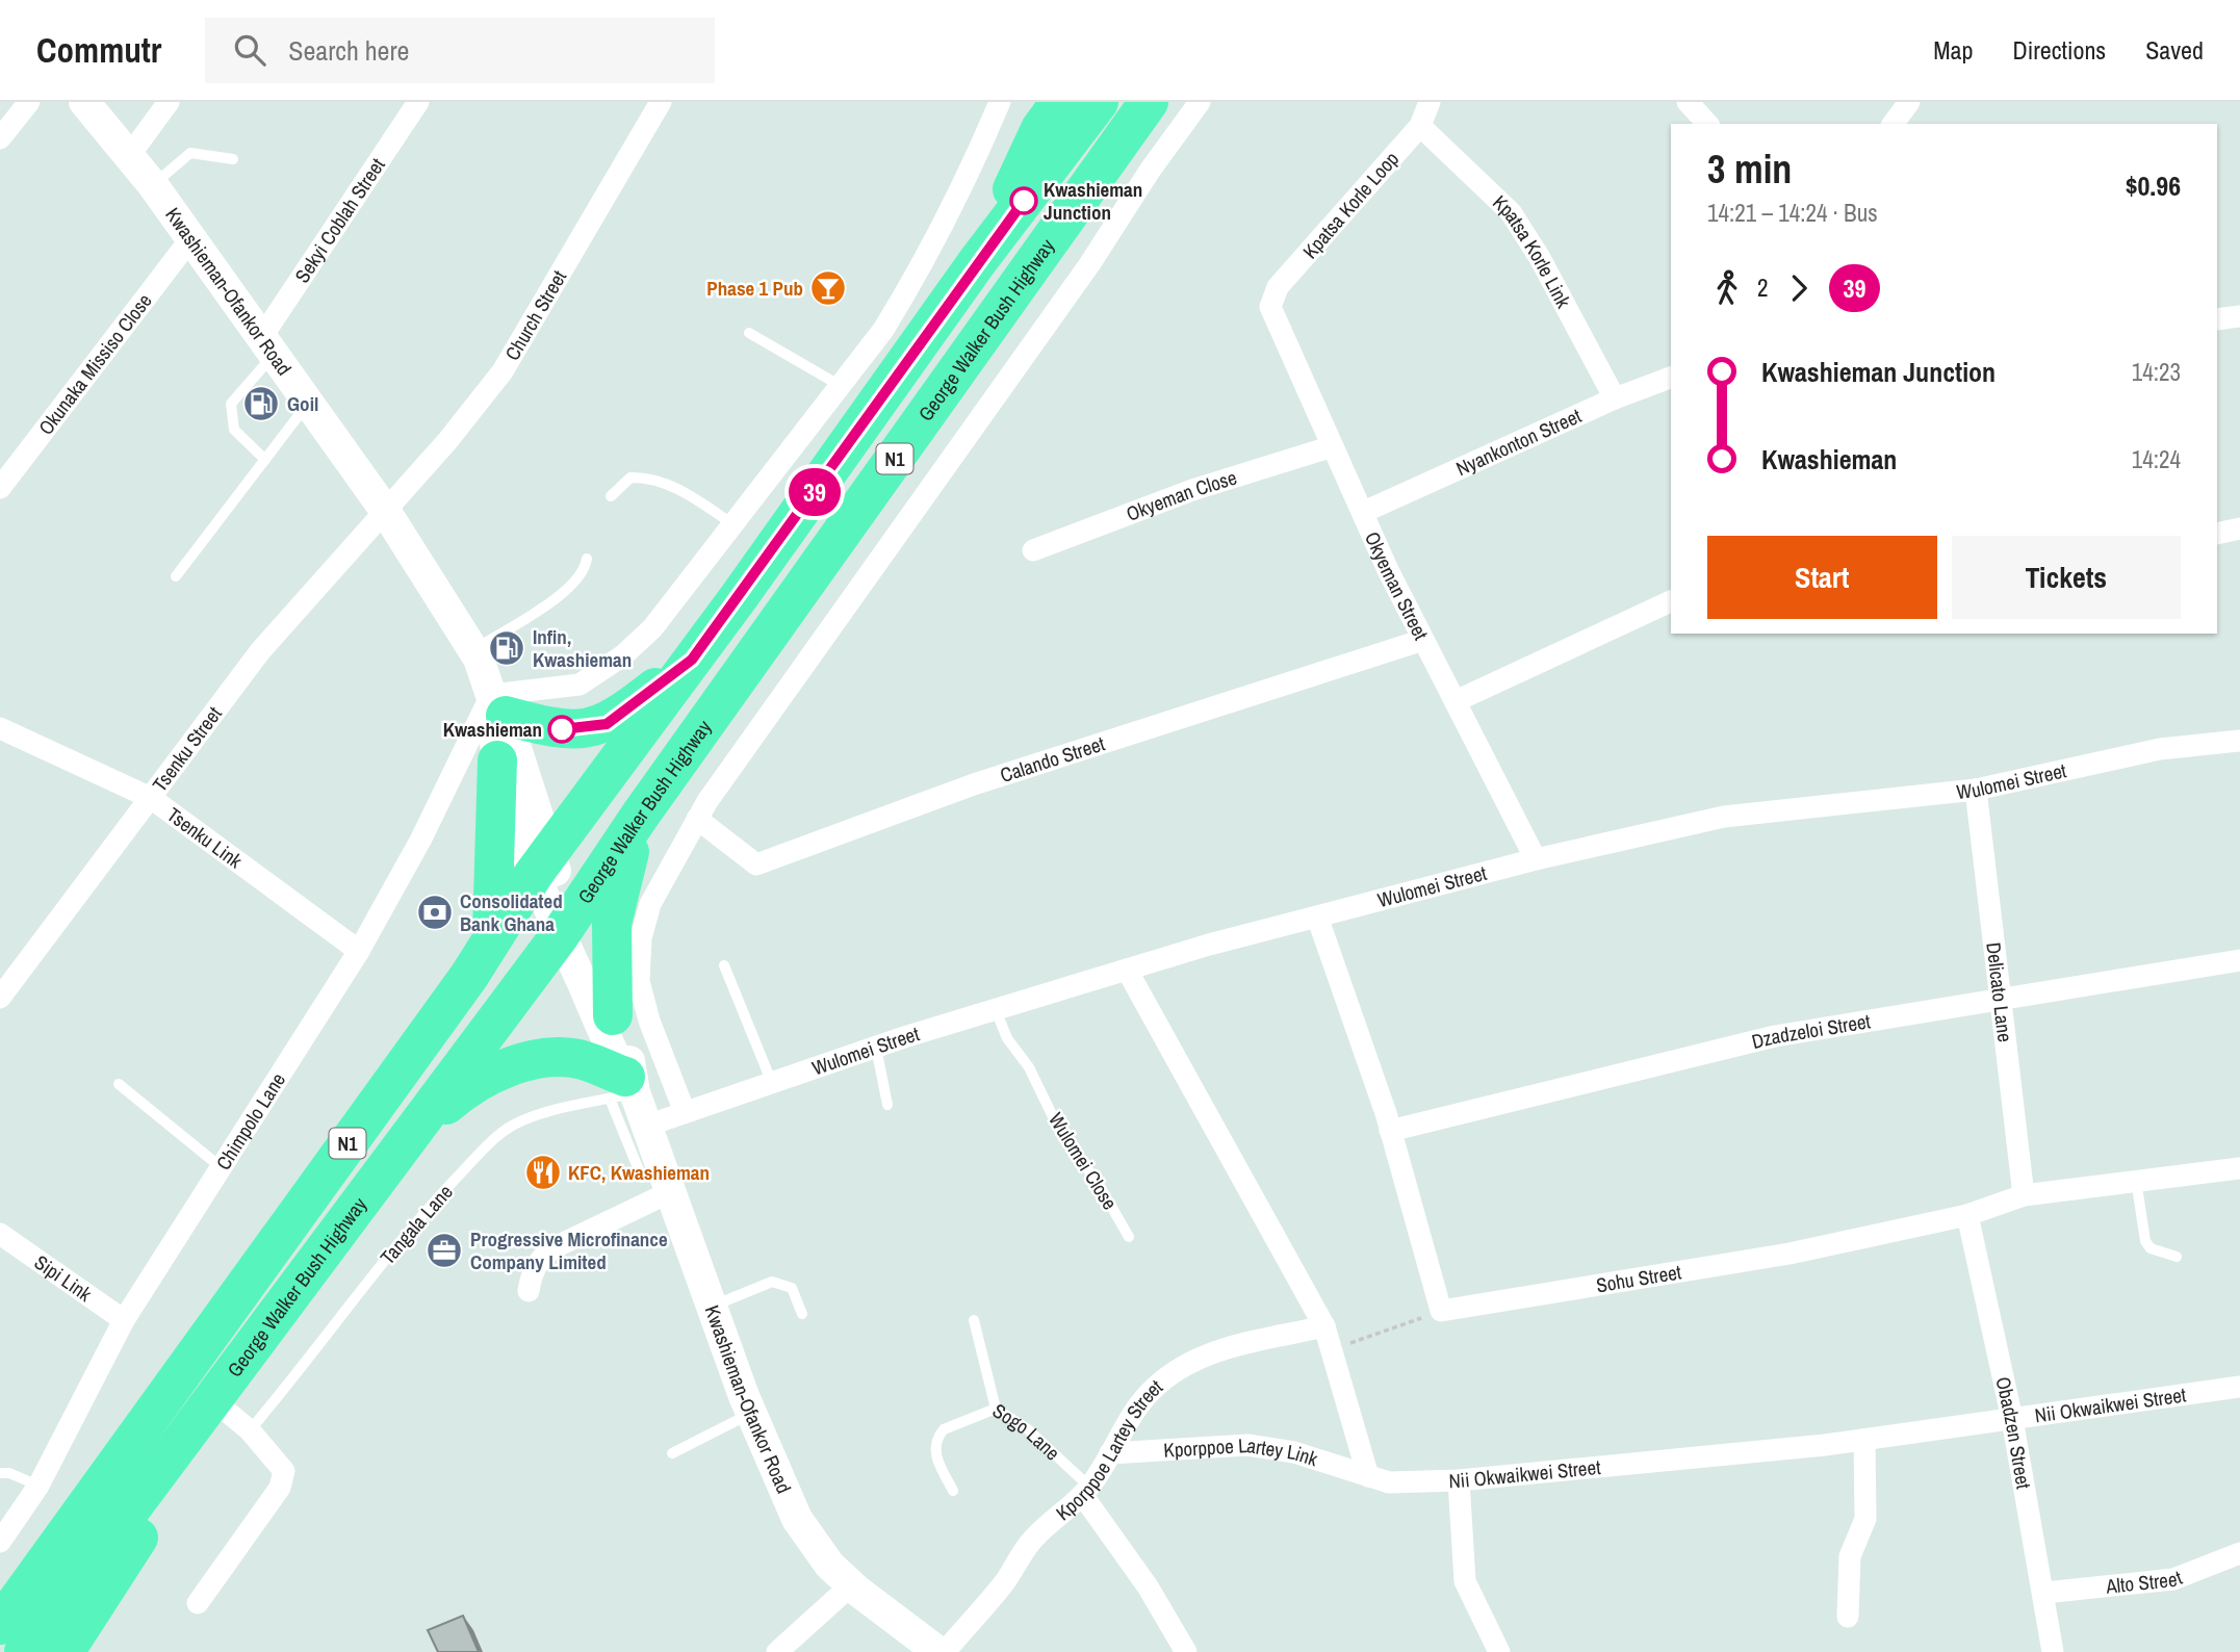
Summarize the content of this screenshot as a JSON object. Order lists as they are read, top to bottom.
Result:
{
  "streets": {
    "highway": ["George Walker Bush Highway", "N1"],
    "main road": ["Kwashieman-Ofankor Road"],
    "street": [
      "Kpatsa Korle Loop",
      "Sekyi Coblah Street",
      "Kpatsa Korle Link",
      "Church Street",
      "Okunaka Missiso Close",
      "Nyankonton Street",
      "Okyeman Close",
      "Okyeman Street",
      "Tsenku Street",
      "Calando Street",
      "Wulomei Street",
      "Tsenku Link",
      "Delicato Lane",
      "Dzadzeloi Street",
      "Chimpolo Lane",
      "Sipi Link",
      "Sohu Street",
      "Nii Okwaikwei Street",
      "Sogo Lane",
      "Obadzen Street",
      "Kporppoe Lartey Street",
      "Kporppoe Lartey Link",
      "Alto Street"
    ],
    "lane": ["Wulomei Close", "Tangala Lane"]
  },
  "crossings": [
    ["Kpatsa Korle Loop", "Kpatsa Korle Link"],
    ["Kpatsa Korle Loop", "Okyeman Street"],
    ["Sekyi Coblah Street", "Kwashieman-Ofankor Road"],
    ["Kpatsa Korle Link", "Nyankonton Street"],
    ["Kwashieman-Ofankor Road", "Church Street"],
    ["Kwashieman-Ofankor Road", "George Walker Bush Highway"],
    ["Kwashieman-Ofankor Road", "Okunaka Missiso Close"],
    ["Kwashieman-Ofankor Road", "Tsenku Street"],
    ["Kwashieman-Ofankor Road", "Wulomei Street"],
    ["Kwashieman-Ofankor Road", "Chimpolo Lane"],
    ["Kwashieman-Ofankor Road", "Tangala Lane"],
    ["Church Street", "Tsenku Street"],
    ["Nyankonton Street", "Okyeman Street"],
    ["Okyeman Close", "Okyeman Street"],
    ["Okyeman Street", "Calando Street"],
    ["Okyeman Street", "Wulomei Street"],
    ["Tsenku Street", "Tsenku Link"],
    ["Wulomei Street", "Delicato Lane"],
    ["Wulomei Street", "Wulomei Close"],
    ["Tsenku Link", "Chimpolo Lane"],
    ["Delicato Lane", "Dzadzeloi Street"],
    ["Delicato Lane", "Sohu Street"],
    ["Chimpolo Lane", "Sipi Link"],
    ["Sohu Street", "Obadzen Street"],
    ["Nii Okwaikwei Street", "Obadzen Street"],
    ["Nii Okwaikwei Street", "Kporppoe Lartey Link"],
    ["Sogo Lane", "Kporppoe Lartey Street"],
    ["Obadzen Street", "Alto Street"],
    ["Kporppoe Lartey Street", "Kporppoe Lartey Link"]
  ],
  "places": {
    "other": ["Kwashieman Junction", "Kwashieman"],
    "bar": ["Phase 1 Pub"],
    "fuel station": ["Goil", "Infin, Kwashieman"],
    "bank": ["Consolidated Bank Ghana"],
    "restaurant": ["KFC, Kwashieman"],
    "office": ["Progressive Microfinance Company Limited"]
  },
  "lines": ["bus line 39"],
  "page": {
    "header": "Commutr",
    "search": "Search here",
    "nav": ["Map", "Directions", "Saved"],
    "on_map": "39",
    "heading": ["3 min", "14:21 – 14:24 · Bus", "$0.96"],
    "legs": ["2", "39"],
    "list": [
      {
        "name": "Kwashieman Junction",
        "value": "14:23"
      },
      {
        "name": "Kwashieman",
        "value": "14:24"
      }
    ],
    "buttons": ["Start", "Tickets"]
  }
}
